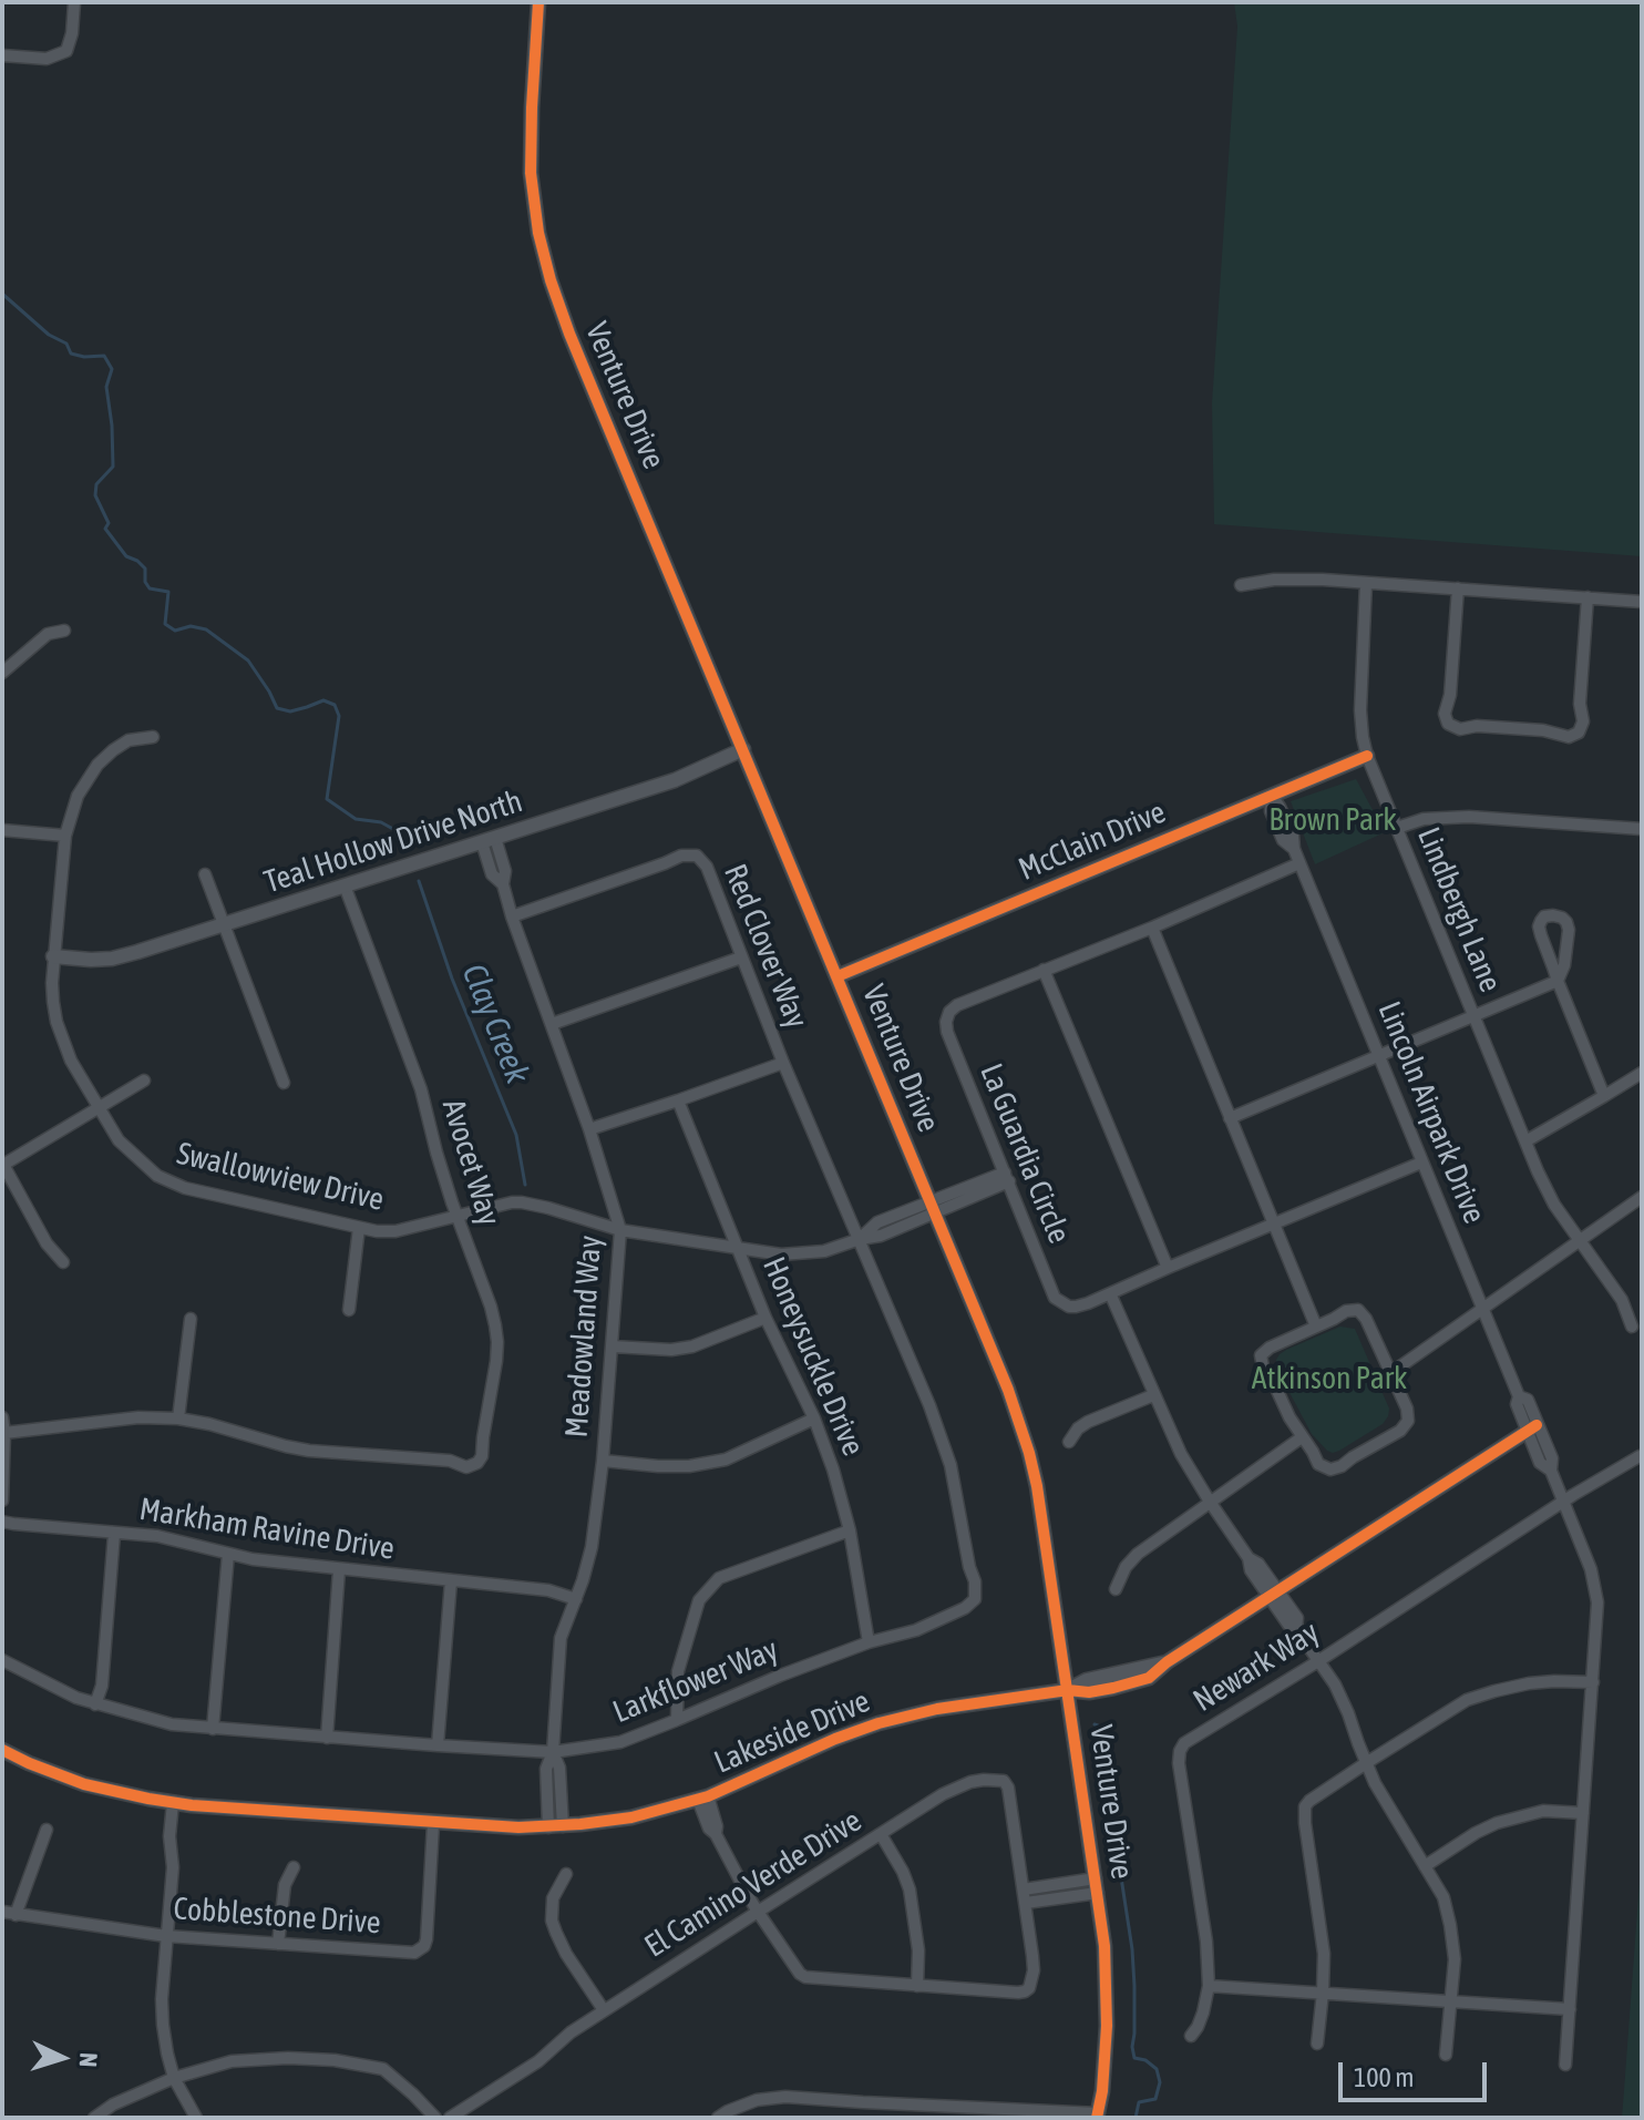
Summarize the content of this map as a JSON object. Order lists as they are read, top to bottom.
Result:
{
  "streets": {
    "street": [
      "Venture Drive",
      "McClain Drive",
      "Teal Hollow Drive North",
      "Lindbergh Lane",
      "Red Clover Way",
      "Lincoln Airpark Drive",
      "La Guardia Circle",
      "Avocet Way",
      "Swallowview Drive",
      "Meadowland Way",
      "Honeysuckle Drive",
      "Markham Ravine Drive",
      "Newark Way",
      "Larkflower Way",
      "Lakeside Drive",
      "El Camino Verde Drive",
      "Cobblestone Drive"
    ]
  },
  "crossings": [
    ["Venture Drive", "McClain Drive"],
    ["Venture Drive", "Teal Hollow Drive North"],
    ["Venture Drive", "Swallowview Drive"],
    ["Venture Drive", "Lakeside Drive"],
    ["McClain Drive", "Lindbergh Lane"],
    ["McClain Drive", "Lincoln Airpark Drive"],
    ["Teal Hollow Drive North", "Avocet Way"],
    ["Teal Hollow Drive North", "Swallowview Drive"],
    ["Teal Hollow Drive North", "Meadowland Way"],
    ["Red Clover Way", "Swallowview Drive"],
    ["Red Clover Way", "Meadowland Way"],
    ["Red Clover Way", "Larkflower Way"],
    ["Lincoln Airpark Drive", "La Guardia Circle"],
    ["Lincoln Airpark Drive", "Newark Way"],
    ["Lincoln Airpark Drive", "Lakeside Drive"],
    ["La Guardia Circle", "Swallowview Drive"],
    ["Avocet Way", "Swallowview Drive"],
    ["Swallowview Drive", "Meadowland Way"],
    ["Swallowview Drive", "Honeysuckle Drive"],
    ["Swallowview Drive", "Larkflower Way"],
    ["Meadowland Way", "Markham Ravine Drive"],
    ["Meadowland Way", "Larkflower Way"],
    ["Meadowland Way", "Lakeside Drive"],
    ["Honeysuckle Drive", "Larkflower Way"],
    ["Lakeside Drive", "Cobblestone Drive"]
  ],
  "water": ["Clay Creek"],
  "parks": ["Brown Park", "Atkinson Park"],
  "scale_bar": "100 m",
  "north": "right"
}
